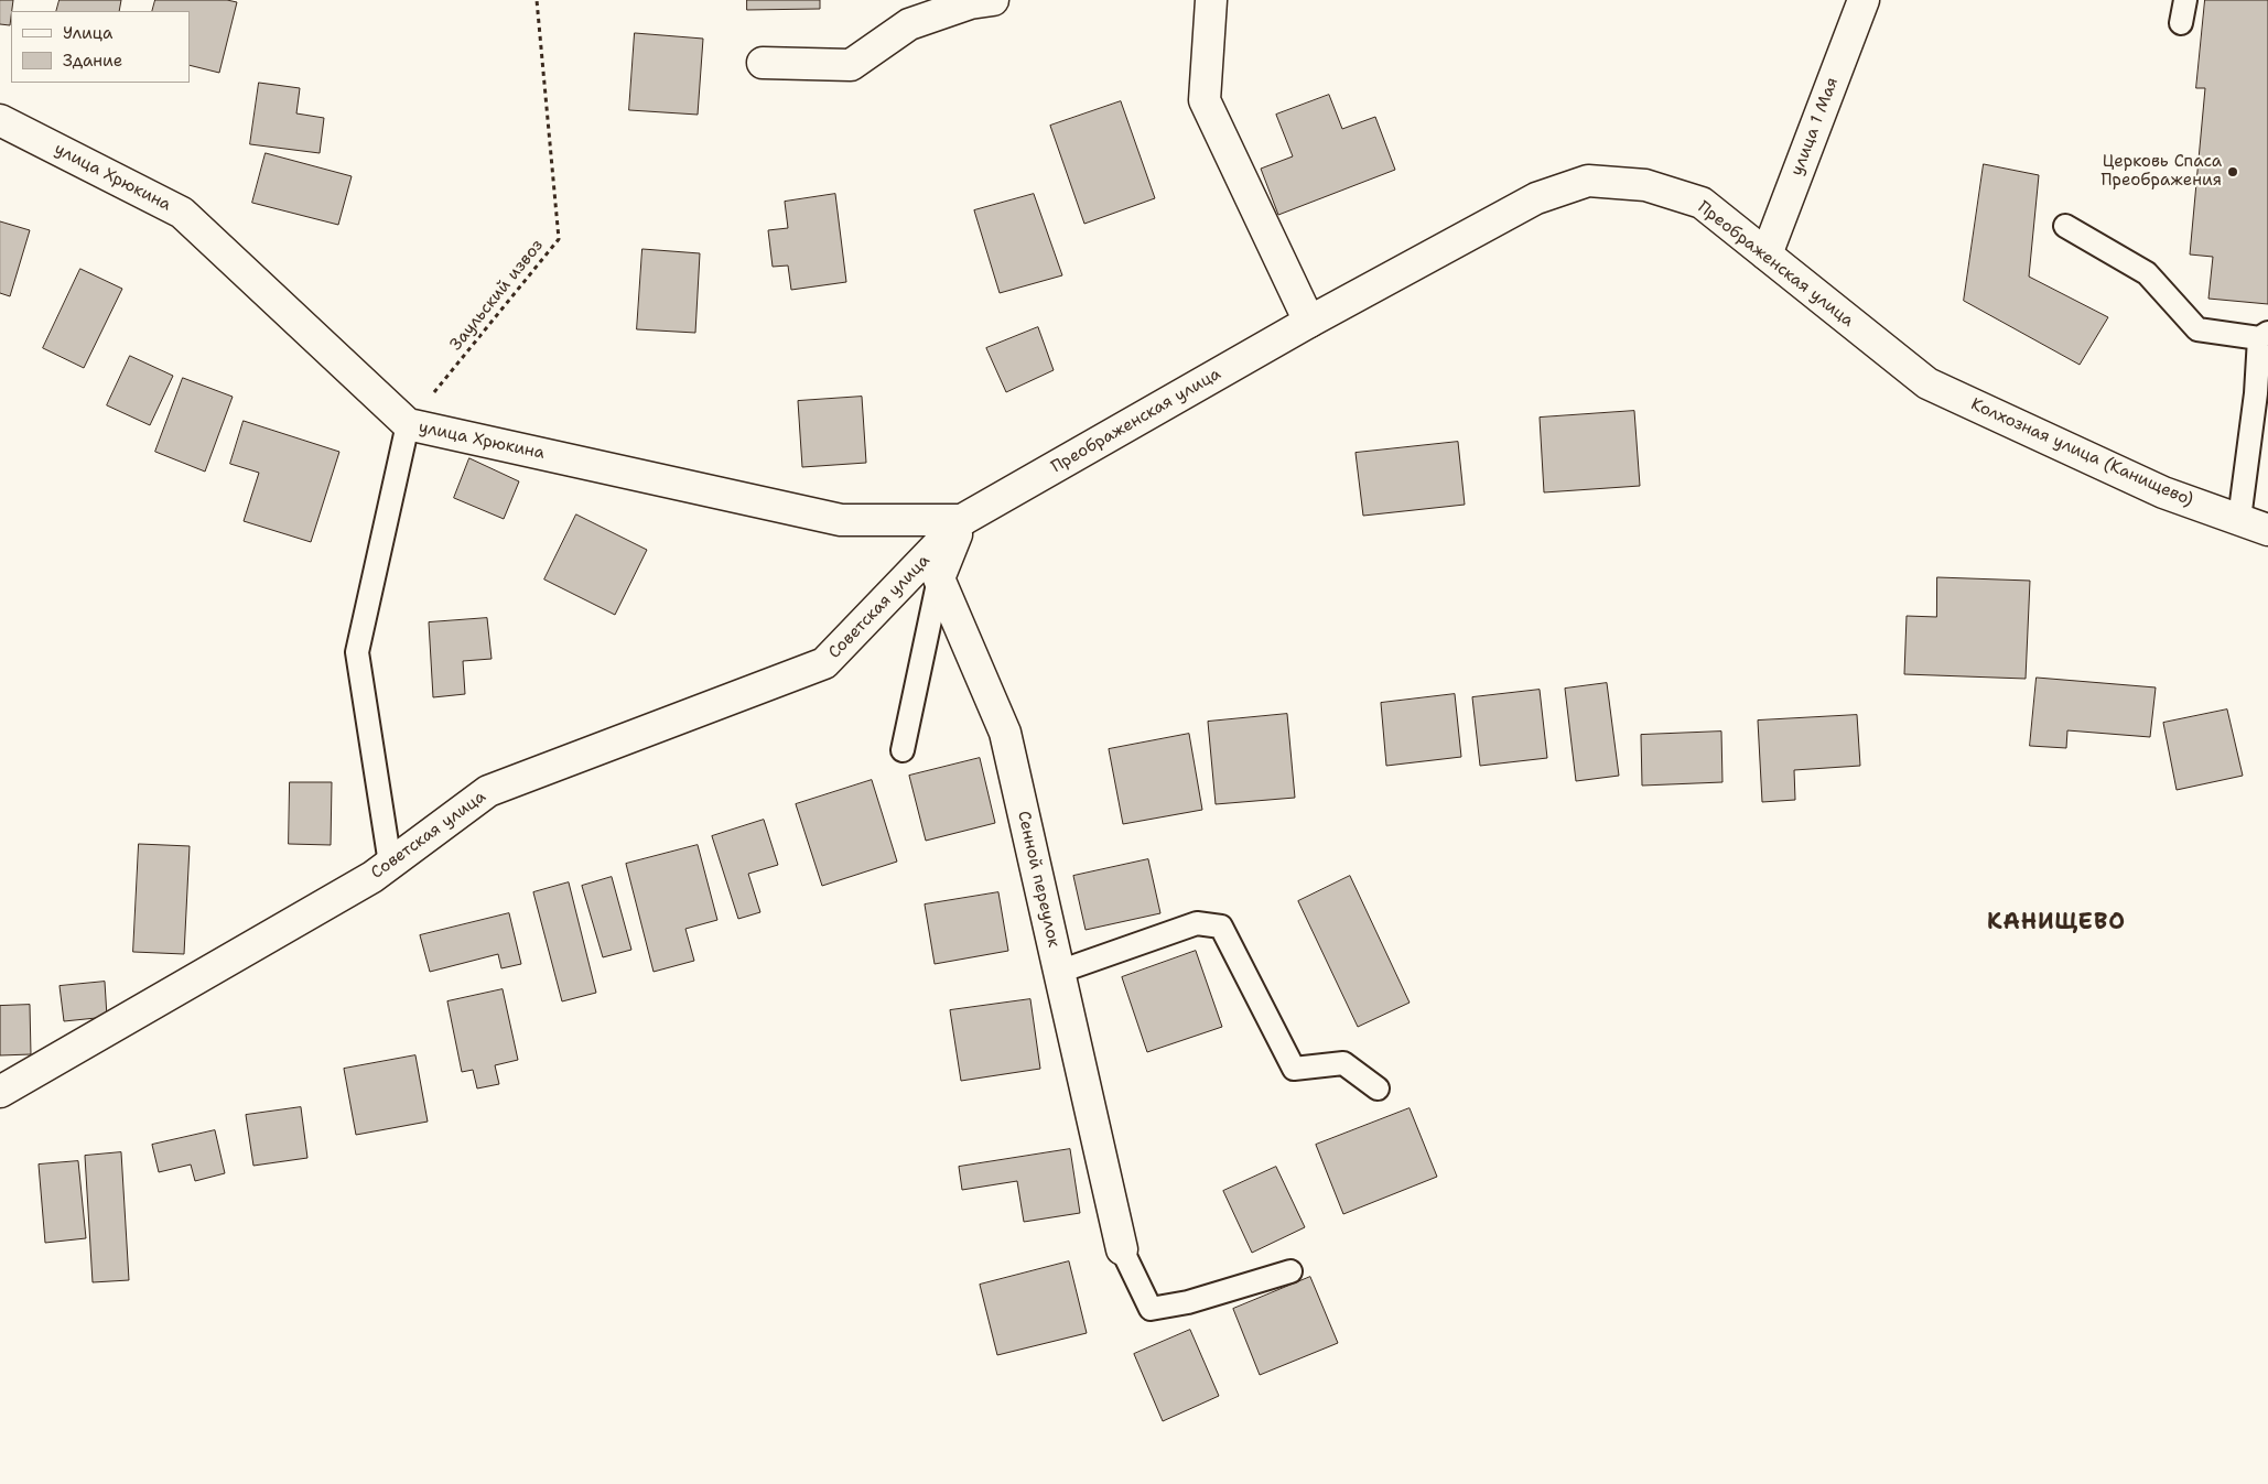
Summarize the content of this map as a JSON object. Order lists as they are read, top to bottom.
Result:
{
  "streets": {
    "street": [
      "улица 1 Мая",
      "улица Хрюкина",
      "Преображенская улица",
      "Колхозная улица (Канищево)",
      "Советская улица",
      "Сенной переулок"
    ],
    "path": ["Заульский извоз"]
  },
  "crossings": [
    ["улица 1 Мая", "Преображенская улица"],
    ["улица Хрюкина", "Преображенская улица"],
    ["улица Хрюкина", "Заульский извоз"],
    ["улица Хрюкина", "Советская улица"],
    ["Преображенская улица", "Колхозная улица (Канищево)"],
    ["Преображенская улица", "Советская улица"]
  ],
  "districts": ["КАНИЩЕВО"],
  "places": ["Церковь Спаса Преображения"],
  "legend": ["Улица", "Здание"]
}
